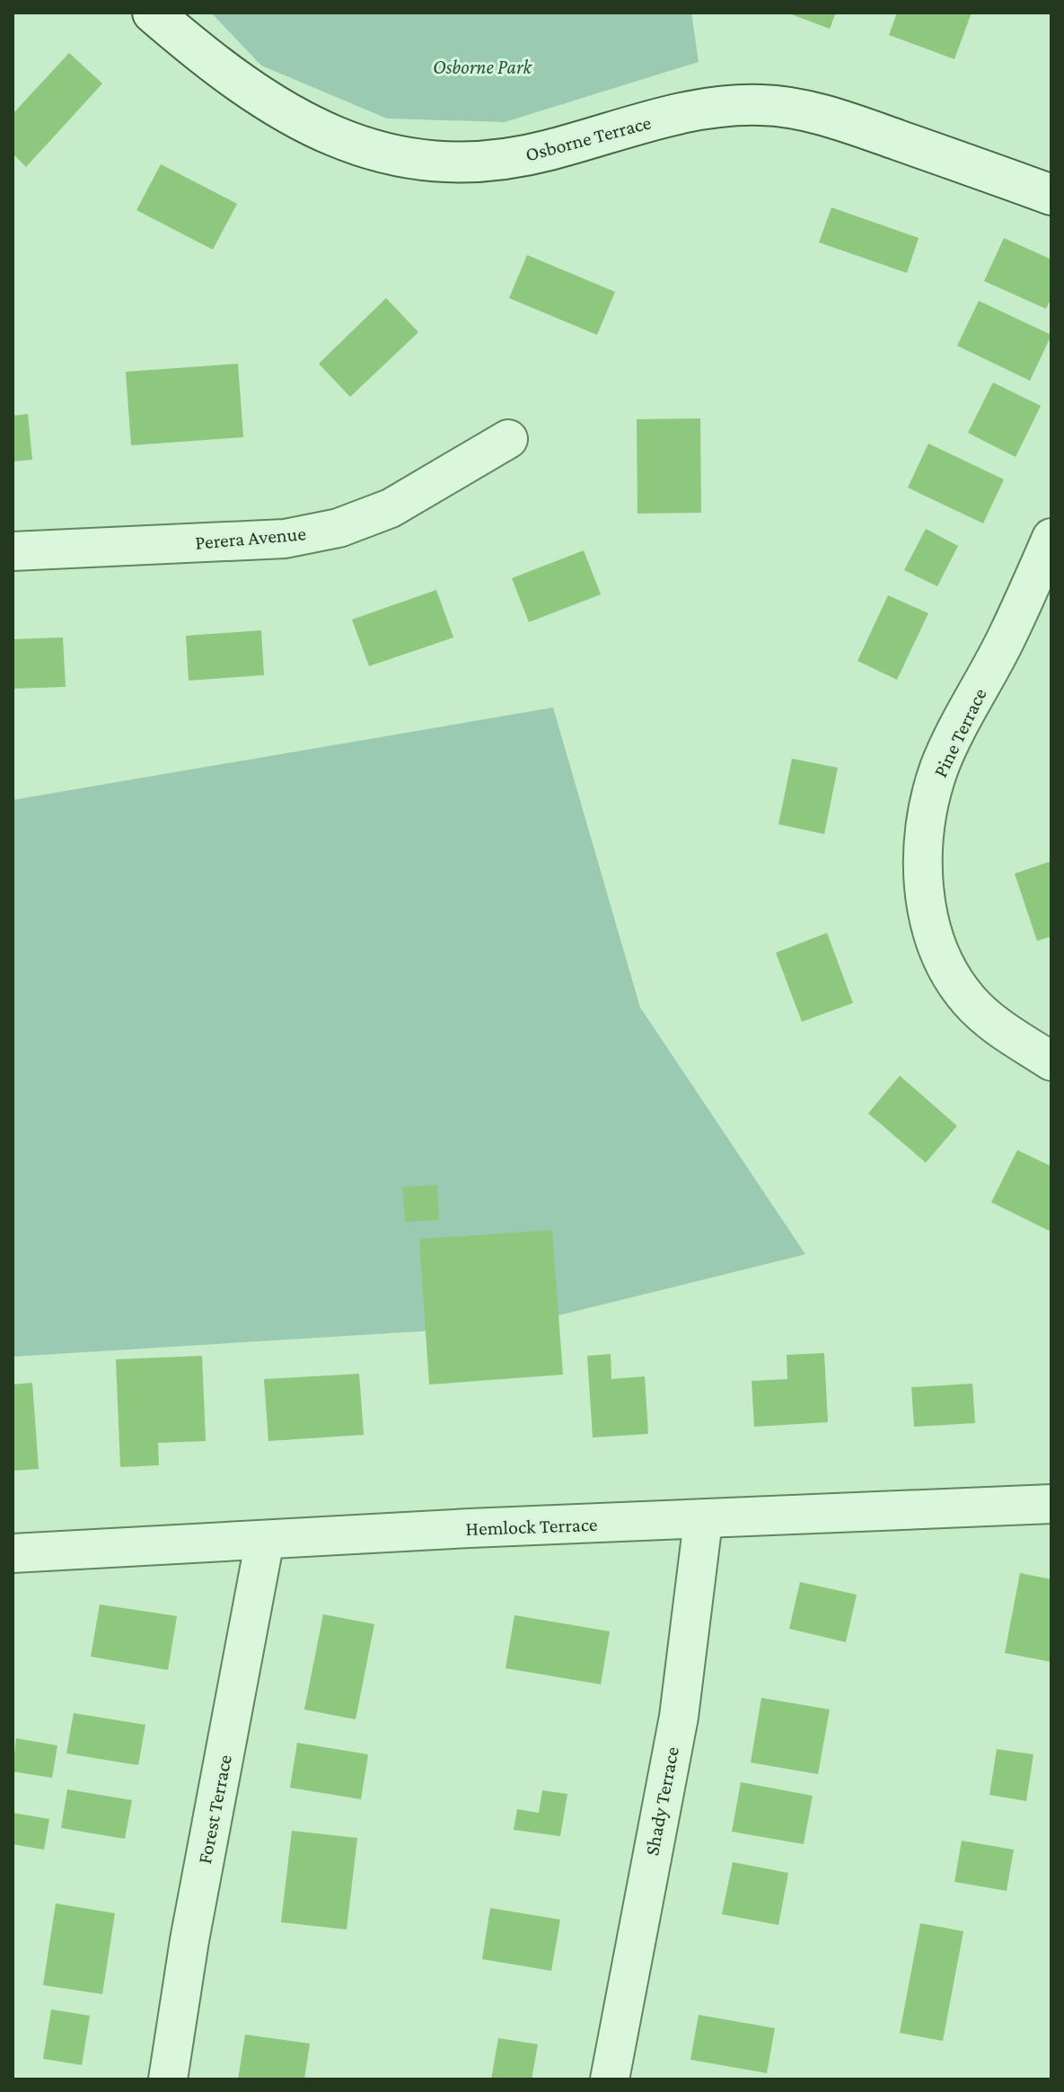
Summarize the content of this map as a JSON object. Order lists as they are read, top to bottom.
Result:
{
  "streets": {
    "street": [
      "Osborne Terrace",
      "Perera Avenue",
      "Pine Terrace",
      "Hemlock Terrace",
      "Shady Terrace",
      "Forest Terrace"
    ]
  },
  "crossings": [
    ["Hemlock Terrace", "Shady Terrace"],
    ["Hemlock Terrace", "Forest Terrace"]
  ],
  "parks": ["Osborne Park"]
}
